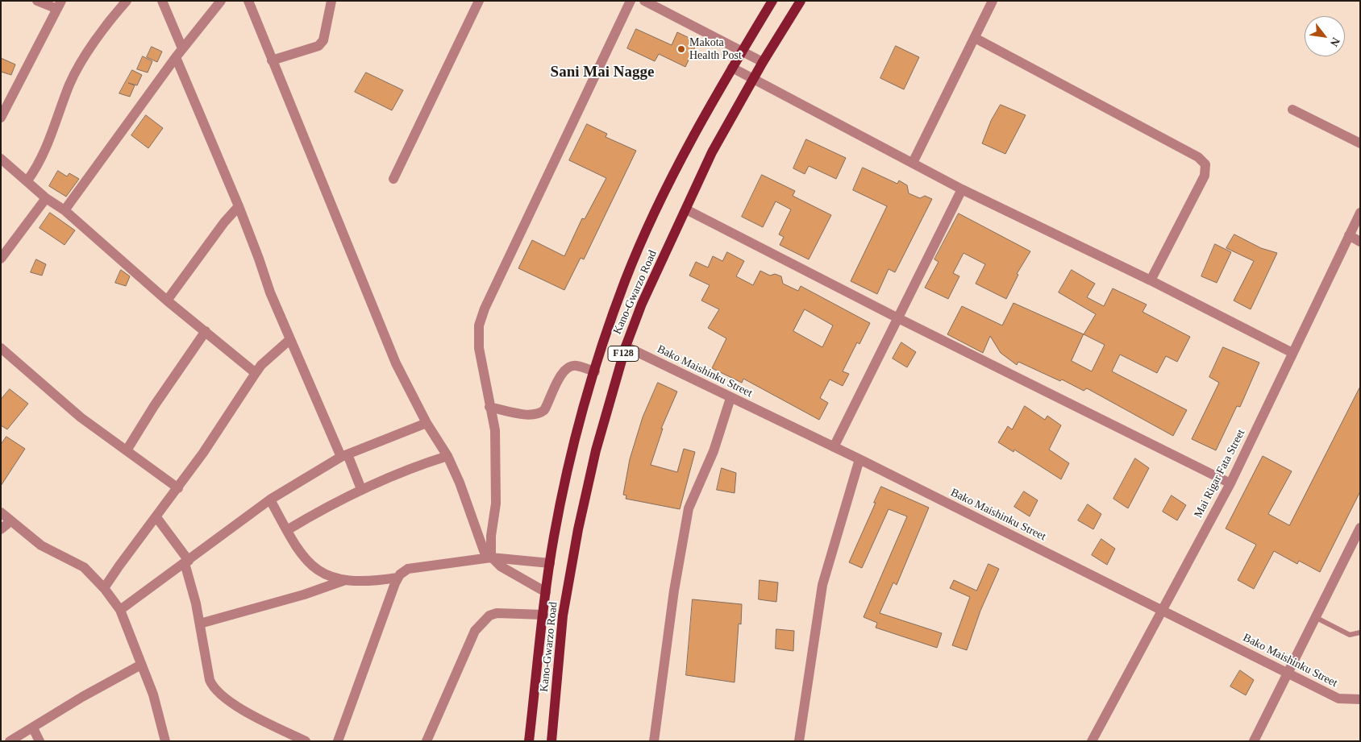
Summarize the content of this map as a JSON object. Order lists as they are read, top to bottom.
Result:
{
  "streets": {
    "main road": ["Kano-Gwarzo Road", "F128"],
    "street": ["Bako Maishinku Street", "Mai Rigar Fata Street"]
  },
  "crossings": [
    ["Kano-Gwarzo Road", "Bako Maishinku Street"],
    ["Bako Maishinku Street", "Mai Rigar Fata Street"]
  ],
  "districts": ["Sani Mai Nagge"],
  "places": ["Makota Health Post"],
  "north": "bottom right"
}
